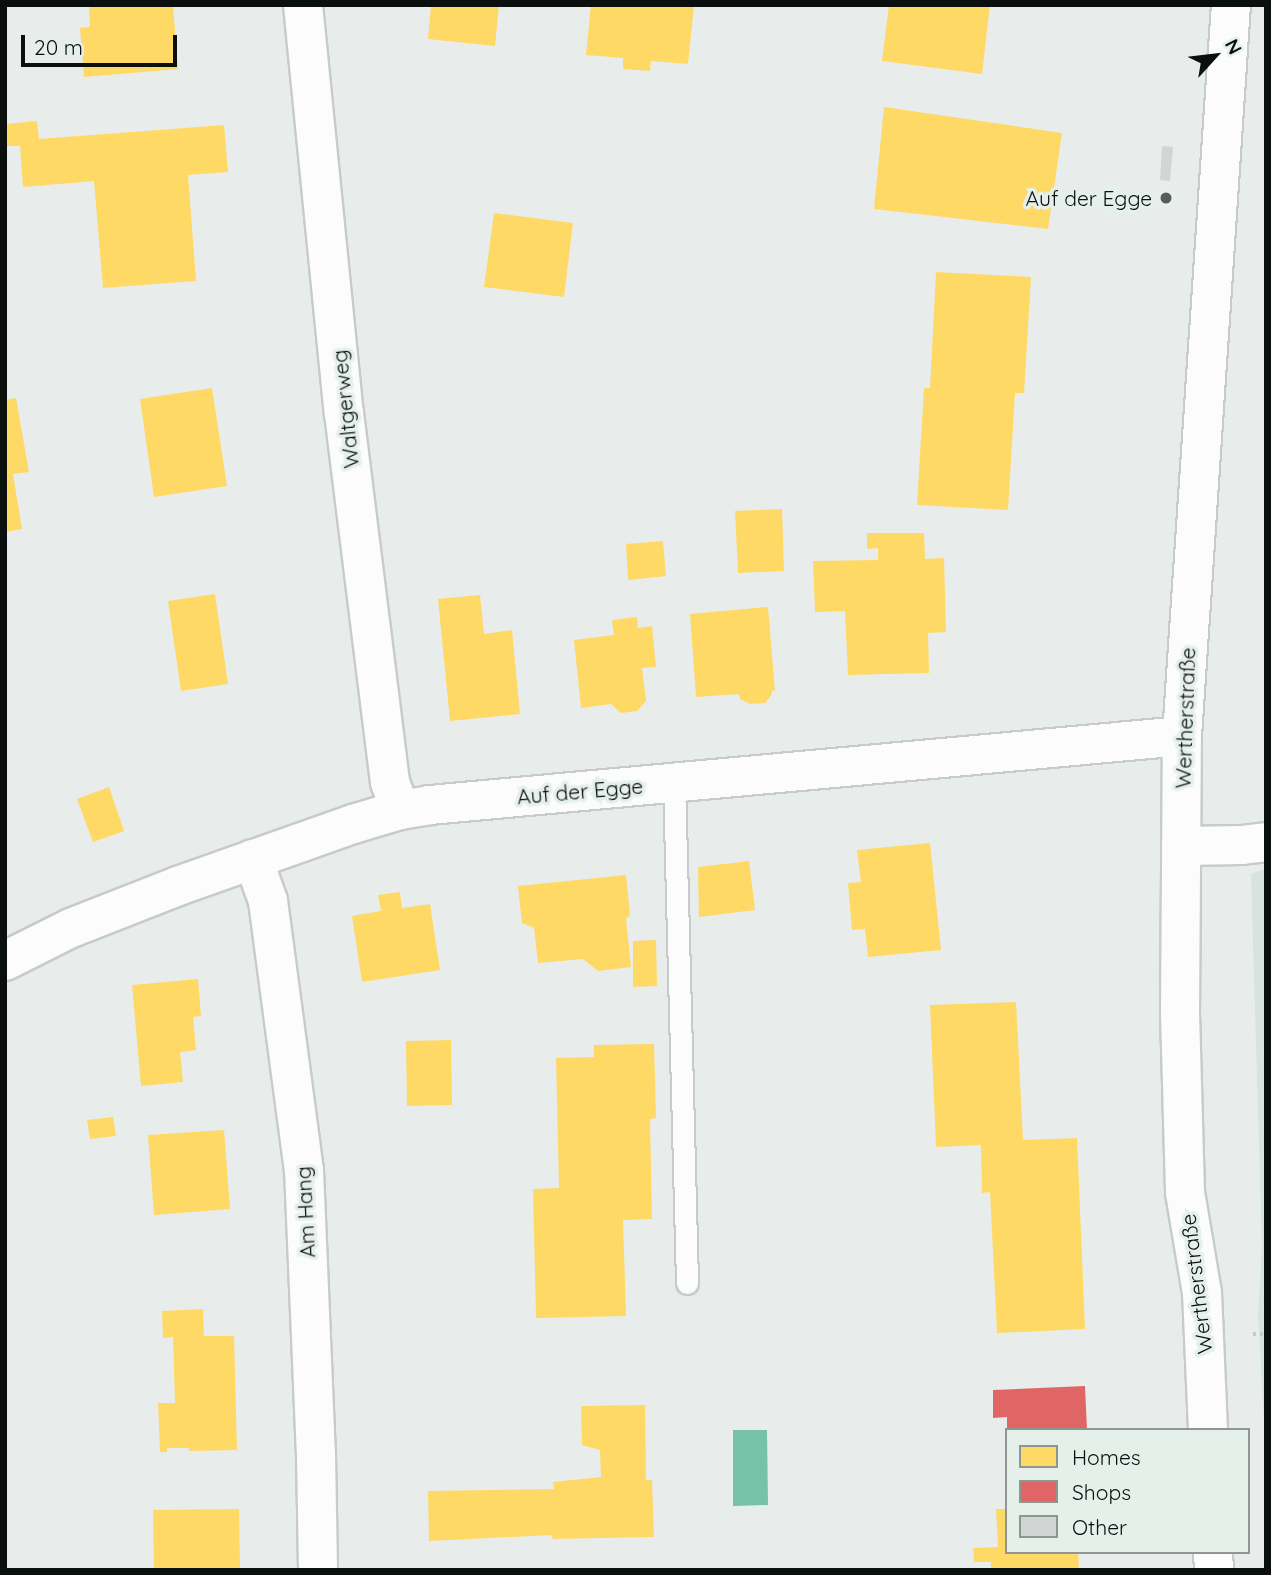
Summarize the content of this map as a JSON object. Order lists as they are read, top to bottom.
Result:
{
  "streets": {
    "street": [
      "Waltgerweg",
      "Wertherstraße",
      "Auf der Egge",
      "Am Hang"
    ]
  },
  "crossings": [
    ["Waltgerweg", "Auf der Egge"],
    ["Wertherstraße", "Auf der Egge"],
    ["Auf der Egge", "Am Hang"]
  ],
  "places": ["Auf der Egge"],
  "legend": ["Homes", "Shops", "Other"],
  "scale_bar": "20 m",
  "north": "top right"
}
